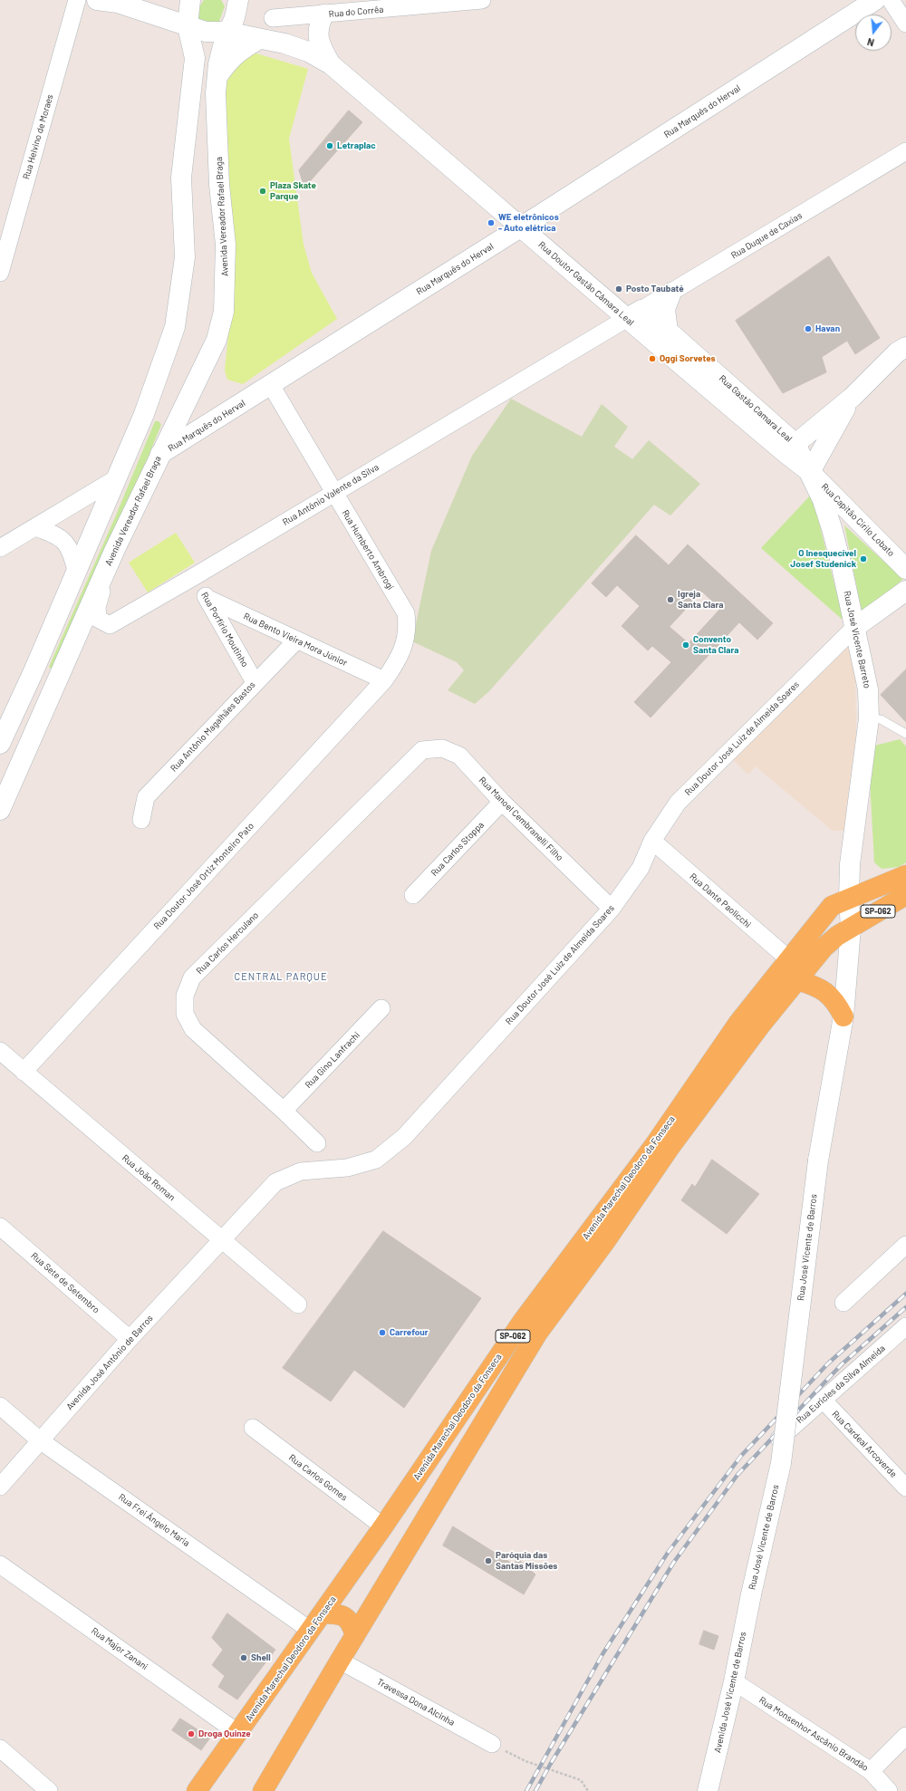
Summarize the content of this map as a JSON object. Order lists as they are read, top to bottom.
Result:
{
  "streets": {
    "main road": [
      "Rua Marquês do Herval",
      "Avenida Vereador Rafael Braga",
      "Rua Doutor Gastão Câmara Leal",
      "Rua Gastão Camara Leal",
      "Rua Capitão Cirilo Lobato",
      "Rua José Vicente Barreto",
      "SP-062",
      "Avenida Marechal Deodoro da Fonseca",
      "Rua José Vicente de Barros",
      "Avenida José Vicente de Barros"
    ],
    "street": [
      "Rua do Corrêa",
      "Rua Helvino de Moraes",
      "Rua Duque de Caxias",
      "Rua Antônio Valente da Silva",
      "Rua Humberto Ambrogi",
      "Rua Porfírio Moutinho",
      "Rua Bento Vieira Mora Júnior",
      "Rua Antônio Magalhães Bastos",
      "Rua Doutor José Luiz de Almeida Soares",
      "Rua Manoel Cembranelli Filho",
      "Rua Carlos Stoppa",
      "Rua Doutor José Ortiz Monteiro Pato",
      "Rua Dante Paolicchi",
      "Rua Carlos Herculano",
      "Rua Gino Lanfrachi",
      "Rua João Roman",
      "Rua Sete de Setembro",
      "Avenida José Antônio de Barros",
      "Rua Euricles da Silva Almeida",
      "Rua Cardeal Arcoverde",
      "Rua Carlos Gomes",
      "Rua Frei Ângelo Maria",
      "Rua Major Zanani",
      "Travessa Dona Alcinha",
      "Rua Monsenhor Ascânio Brandão"
    ]
  },
  "crossings": [
    ["Rua do Corrêa", "Rua Doutor Gastão Câmara Leal"],
    ["Rua Marquês do Herval", "Avenida Vereador Rafael Braga"],
    ["Rua Marquês do Herval", "Rua Doutor Gastão Câmara Leal"],
    ["Rua Marquês do Herval", "Rua Humberto Ambrogi"],
    ["Avenida Vereador Rafael Braga", "Rua Doutor Gastão Câmara Leal"],
    ["Avenida Vereador Rafael Braga", "Rua Antônio Valente da Silva"],
    ["Rua Duque de Caxias", "Rua Doutor Gastão Câmara Leal"],
    ["Rua Duque de Caxias", "Rua Gastão Camara Leal"],
    ["Rua Duque de Caxias", "Rua Antônio Valente da Silva"],
    ["Rua Doutor Gastão Câmara Leal", "Rua Gastão Camara Leal"],
    ["Rua Doutor Gastão Câmara Leal", "Rua Antônio Valente da Silva"],
    ["Rua Gastão Camara Leal", "Rua Antônio Valente da Silva"],
    ["Rua Gastão Camara Leal", "Rua Capitão Cirilo Lobato"],
    ["Rua Gastão Camara Leal", "Rua José Vicente Barreto"],
    ["Rua Antônio Valente da Silva", "Rua Humberto Ambrogi"],
    ["Rua Antônio Valente da Silva", "Rua Porfírio Moutinho"],
    ["Rua Capitão Cirilo Lobato", "Rua José Vicente Barreto"],
    ["Rua Humberto Ambrogi", "Rua Bento Vieira Mora Júnior"],
    ["Rua Humberto Ambrogi", "Rua Doutor José Ortiz Monteiro Pato"],
    ["Rua Porfírio Moutinho", "Rua Bento Vieira Mora Júnior"],
    ["Rua Porfírio Moutinho", "Rua Antônio Magalhães Bastos"],
    ["Rua Bento Vieira Mora Júnior", "Rua Antônio Magalhães Bastos"],
    ["Rua Bento Vieira Mora Júnior", "Rua Doutor José Ortiz Monteiro Pato"],
    ["Rua José Vicente Barreto", "Rua Doutor José Luiz de Almeida Soares"],
    ["Rua José Vicente Barreto", "SP-062"],
    ["Rua José Vicente Barreto", "Avenida Marechal Deodoro da Fonseca"],
    ["Rua José Vicente Barreto", "Rua José Vicente de Barros"],
    ["Rua Doutor José Luiz de Almeida Soares", "Rua Manoel Cembranelli Filho"],
    ["Rua Doutor José Luiz de Almeida Soares", "Rua Dante Paolicchi"],
    ["Rua Doutor José Luiz de Almeida Soares", "Rua João Roman"],
    ["Rua Doutor José Luiz de Almeida Soares", "Avenida José Antônio de Barros"],
    ["Rua Manoel Cembranelli Filho", "Rua Carlos Stoppa"],
    ["Rua Manoel Cembranelli Filho", "Rua Carlos Herculano"],
    ["Rua Doutor José Ortiz Monteiro Pato", "Rua João Roman"],
    ["Rua Dante Paolicchi", "Avenida Marechal Deodoro da Fonseca"],
    ["SP-062", "Avenida Marechal Deodoro da Fonseca"],
    ["SP-062", "Rua José Vicente de Barros"],
    ["Rua Carlos Herculano", "Rua Gino Lanfrachi"],
    ["Rua João Roman", "Avenida José Antônio de Barros"],
    ["Avenida Marechal Deodoro da Fonseca", "Rua José Vicente de Barros"],
    ["Avenida Marechal Deodoro da Fonseca", "Rua Carlos Gomes"],
    ["Avenida Marechal Deodoro da Fonseca", "Rua Frei Ângelo Maria"],
    ["Avenida Marechal Deodoro da Fonseca", "Rua Major Zanani"],
    ["Avenida Marechal Deodoro da Fonseca", "Travessa Dona Alcinha"],
    ["Rua José Vicente de Barros", "Avenida José Vicente de Barros"],
    ["Rua Sete de Setembro", "Avenida José Antônio de Barros"],
    ["Avenida José Antônio de Barros", "Rua Frei Ângelo Maria"],
    ["Rua Euricles da Silva Almeida", "Rua Cardeal Arcoverde"],
    ["Avenida José Vicente de Barros", "Rua Monsenhor Ascânio Brandão"]
  ],
  "districts": ["CENTRAL PARQUE"],
  "places": [
    "Letraplac",
    "Plaza Skate Parque",
    "WE eletrônicos - Auto elétrica",
    "Posto Taubaté",
    "Havan",
    "Oggi Sorvetes",
    "O Inesquecível Josef Studenick",
    "Igreja Santa Clara",
    "Convento Santa Clara",
    "Carrefour",
    "Paróquia das Santas Missões",
    "Shell",
    "Droga Quinze"
  ],
  "north": "bottom"
}
